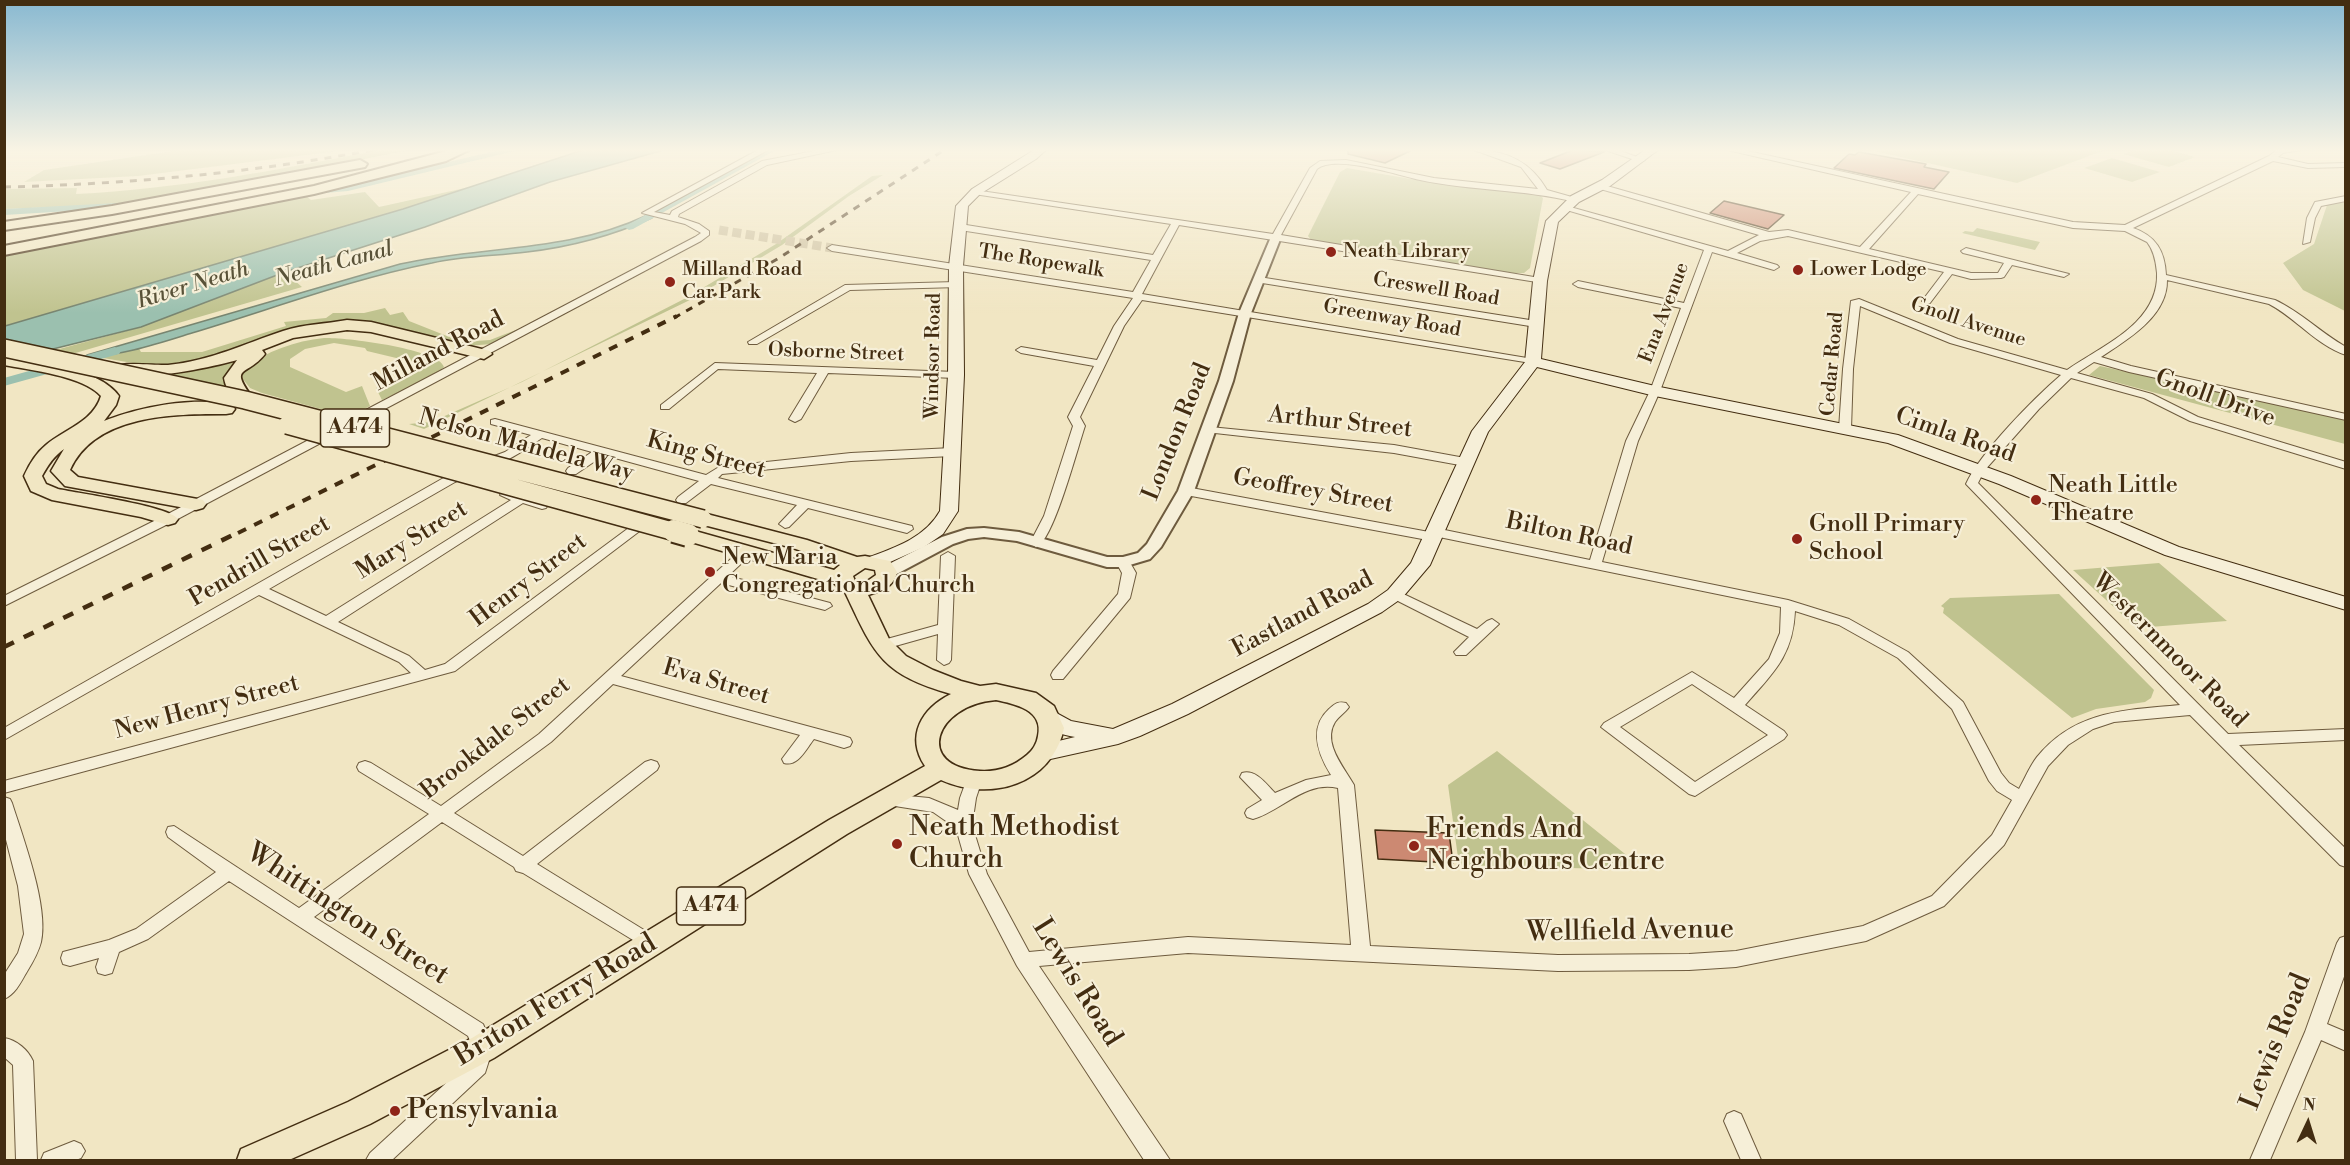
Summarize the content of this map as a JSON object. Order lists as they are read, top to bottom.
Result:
{
  "streets": {
    "main road": [
      "Windsor Road",
      "A474",
      "Cimla Road",
      "Nelson Mandela Way",
      "Eastland Road",
      "Briton Ferry Road"
    ],
    "street": [
      "The Ropewalk",
      "Creswell Road",
      "Ena Avenue",
      "Greenway Road",
      "Gnoll Avenue",
      "Milland Road",
      "Osborne Street",
      "Cedar Road",
      "Gnoll Drive",
      "Arthur Street",
      "London Road",
      "King Street",
      "Geoffrey Street",
      "Bilton Road",
      "Mary Street",
      "Pendrill Street",
      "Henry Street",
      "Westernmoor Road",
      "Eva Street",
      "New Henry Street",
      "Brookdale Street",
      "Whittington Street",
      "Wellfield Avenue",
      "Lewis Road"
    ]
  },
  "crossings": [
    ["The Ropewalk", "Greenway Road"],
    ["The Ropewalk", "Windsor Road"],
    ["The Ropewalk", "London Road"],
    ["Creswell Road", "London Road"],
    ["Ena Avenue", "Cimla Road"],
    ["Ena Avenue", "Bilton Road"],
    ["Greenway Road", "London Road"],
    ["Greenway Road", "Cimla Road"],
    ["Greenway Road", "Eastland Road"],
    ["Gnoll Avenue", "Cedar Road"],
    ["Gnoll Avenue", "Gnoll Drive"],
    ["Osborne Street", "Windsor Road"],
    ["Windsor Road", "Nelson Mandela Way"],
    ["Cedar Road", "Cimla Road"],
    ["Arthur Street", "London Road"],
    ["Arthur Street", "Eastland Road"],
    ["London Road", "Geoffrey Street"],
    ["Cimla Road", "Eastland Road"],
    ["Cimla Road", "Westernmoor Road"],
    ["King Street", "Pendrill Street"],
    ["Geoffrey Street", "Bilton Road"],
    ["Geoffrey Street", "Eastland Road"],
    ["Bilton Road", "Eastland Road"],
    ["Henry Street", "New Henry Street"],
    ["Eastland Road", "Lewis Road"],
    ["Eastland Road", "Briton Ferry Road"],
    ["Westernmoor Road", "Wellfield Avenue"],
    ["Eva Street", "Brookdale Street"],
    ["Brookdale Street", "Whittington Street"],
    ["Whittington Street", "Briton Ferry Road"],
    ["Wellfield Avenue", "Lewis Road"],
    ["Lewis Road", "Briton Ferry Road"]
  ],
  "water": ["Neath Canal", "River Neath"],
  "places": [
    "Neath Library",
    "Lower Lodge",
    "Milland Road Car Park",
    "Neath Little Theatre",
    "Gnoll Primary School",
    "New Maria Congregational Church",
    "Neath Methodist Church",
    "Friends And Neighbours Centre",
    "Pensylvania"
  ],
  "north": "top"
}
